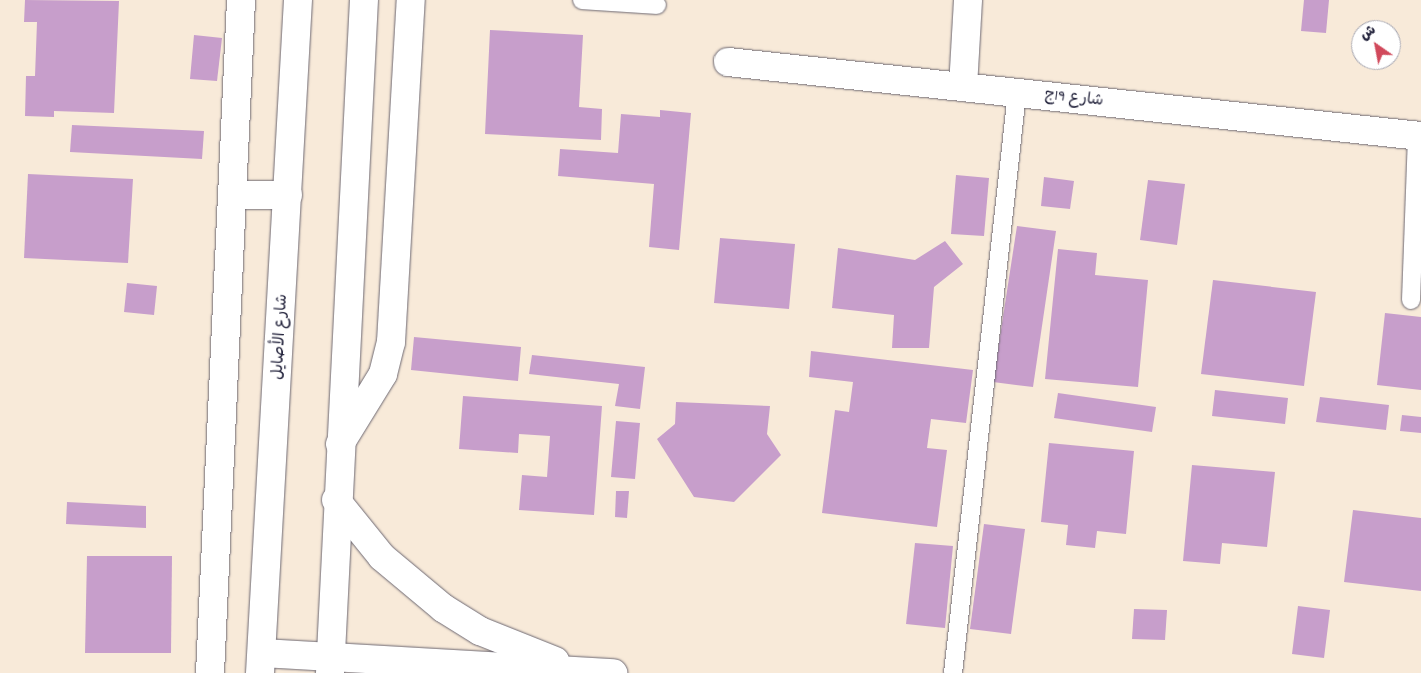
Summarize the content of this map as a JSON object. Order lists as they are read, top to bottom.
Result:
{
  "streets": {
    "street": ["شارع 19ج", "شارع الأصايل"]
  },
  "north": "top left"
}
